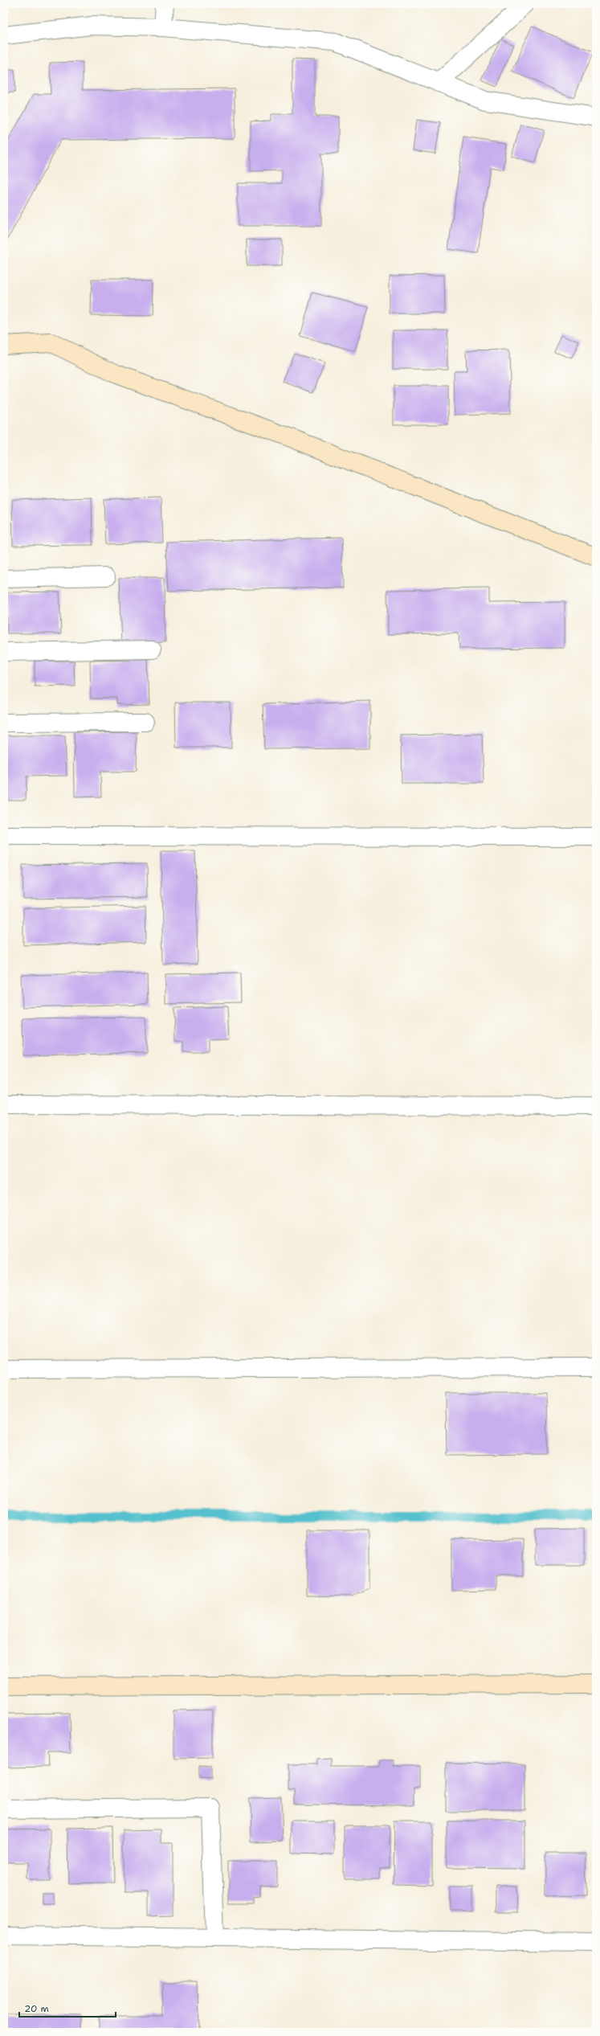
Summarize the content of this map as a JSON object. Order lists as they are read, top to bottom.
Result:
{
  "scale_bar": "20 m"
}
